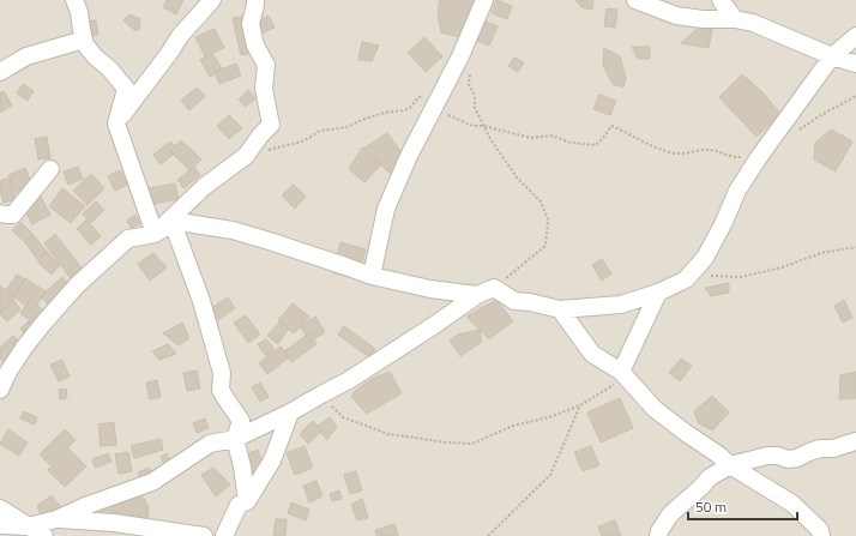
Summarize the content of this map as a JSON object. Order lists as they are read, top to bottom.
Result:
{
  "scale_bar": "50 m"
}
